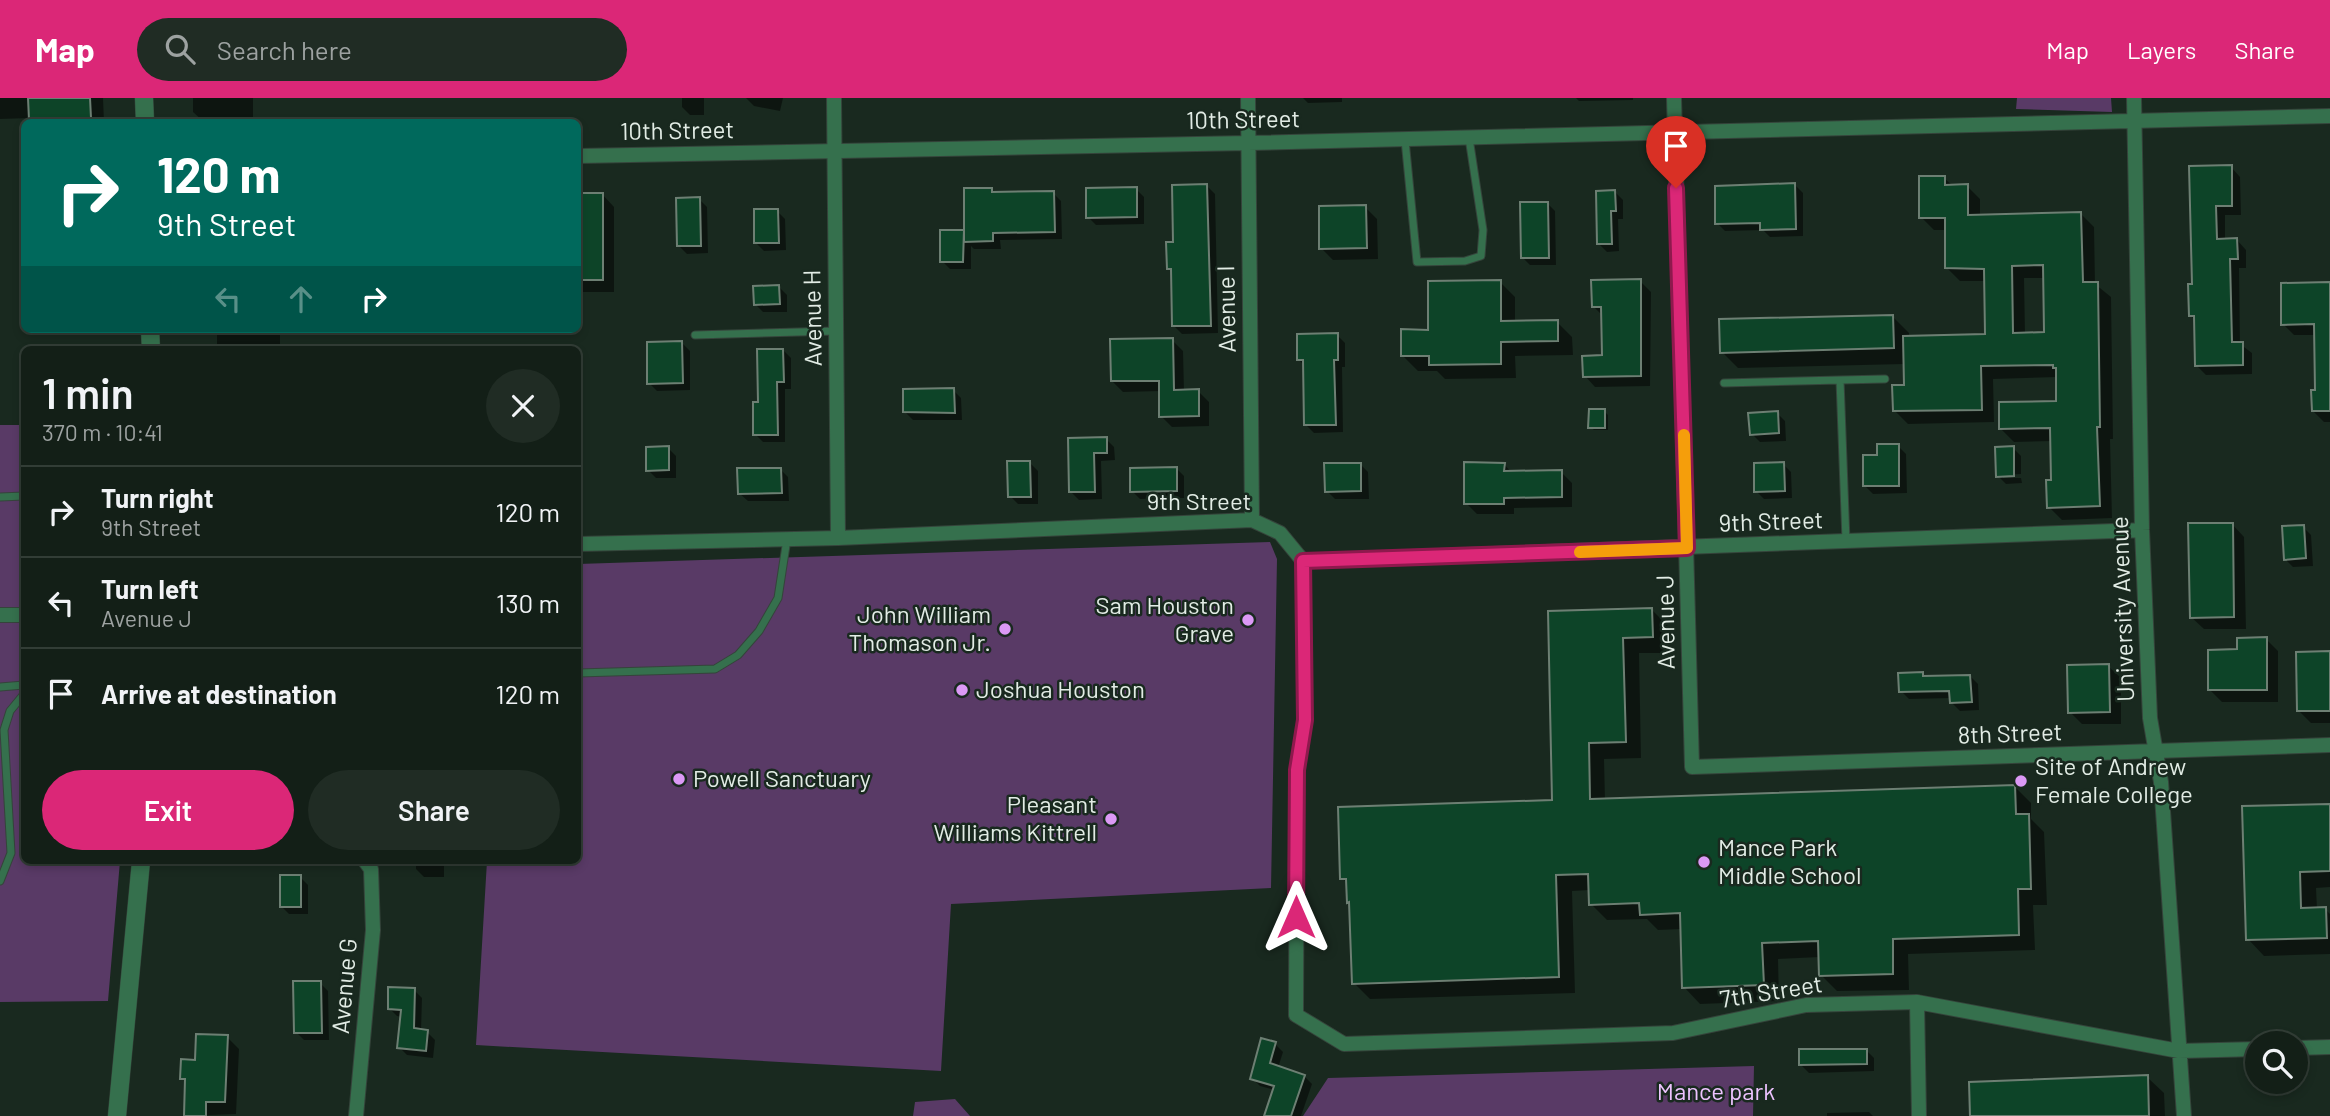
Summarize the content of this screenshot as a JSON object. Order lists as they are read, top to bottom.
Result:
{
  "streets": {
    "street": [
      "10th Street",
      "Avenue I",
      "Avenue H",
      "9th Street",
      "University Avenue",
      "Avenue J",
      "8th Street",
      "Avenue G",
      "7th Street"
    ]
  },
  "crossings": [
    ["10th Street", "Avenue I"],
    ["10th Street", "Avenue H"],
    ["10th Street", "University Avenue"],
    ["10th Street", "Avenue J"],
    ["Avenue I", "9th Street"],
    ["Avenue H", "9th Street"],
    ["9th Street", "University Avenue"],
    ["9th Street", "Avenue J"],
    ["9th Street", "7th Street"],
    ["University Avenue", "8th Street"],
    ["University Avenue", "7th Street"],
    ["Avenue J", "8th Street"]
  ],
  "parks": ["Mance park"],
  "places": [
    "Sam Houston Grave",
    "John William Thomason Jr.",
    "Joshua Houston",
    "Powell Sanctuary",
    "Site of Andrew Female College",
    "Pleasant Williams Kittrell",
    "Mance Park Middle School"
  ],
  "page": {
    "header": "Map",
    "search": "Search here",
    "nav": ["Map", "Layers", "Share"],
    "turn": ["120 m", "9th Street"],
    "heading": ["1 min", "370 m · 10:41"],
    "list": [
      {
        "name": "Turn right",
        "note": "9th Street",
        "value": "120 m"
      },
      {
        "name": "Turn left",
        "note": "Avenue J",
        "value": "130 m"
      },
      {
        "name": "Arrive at destination",
        "value": "120 m"
      }
    ],
    "buttons": ["Exit", "Share"]
  }
}
